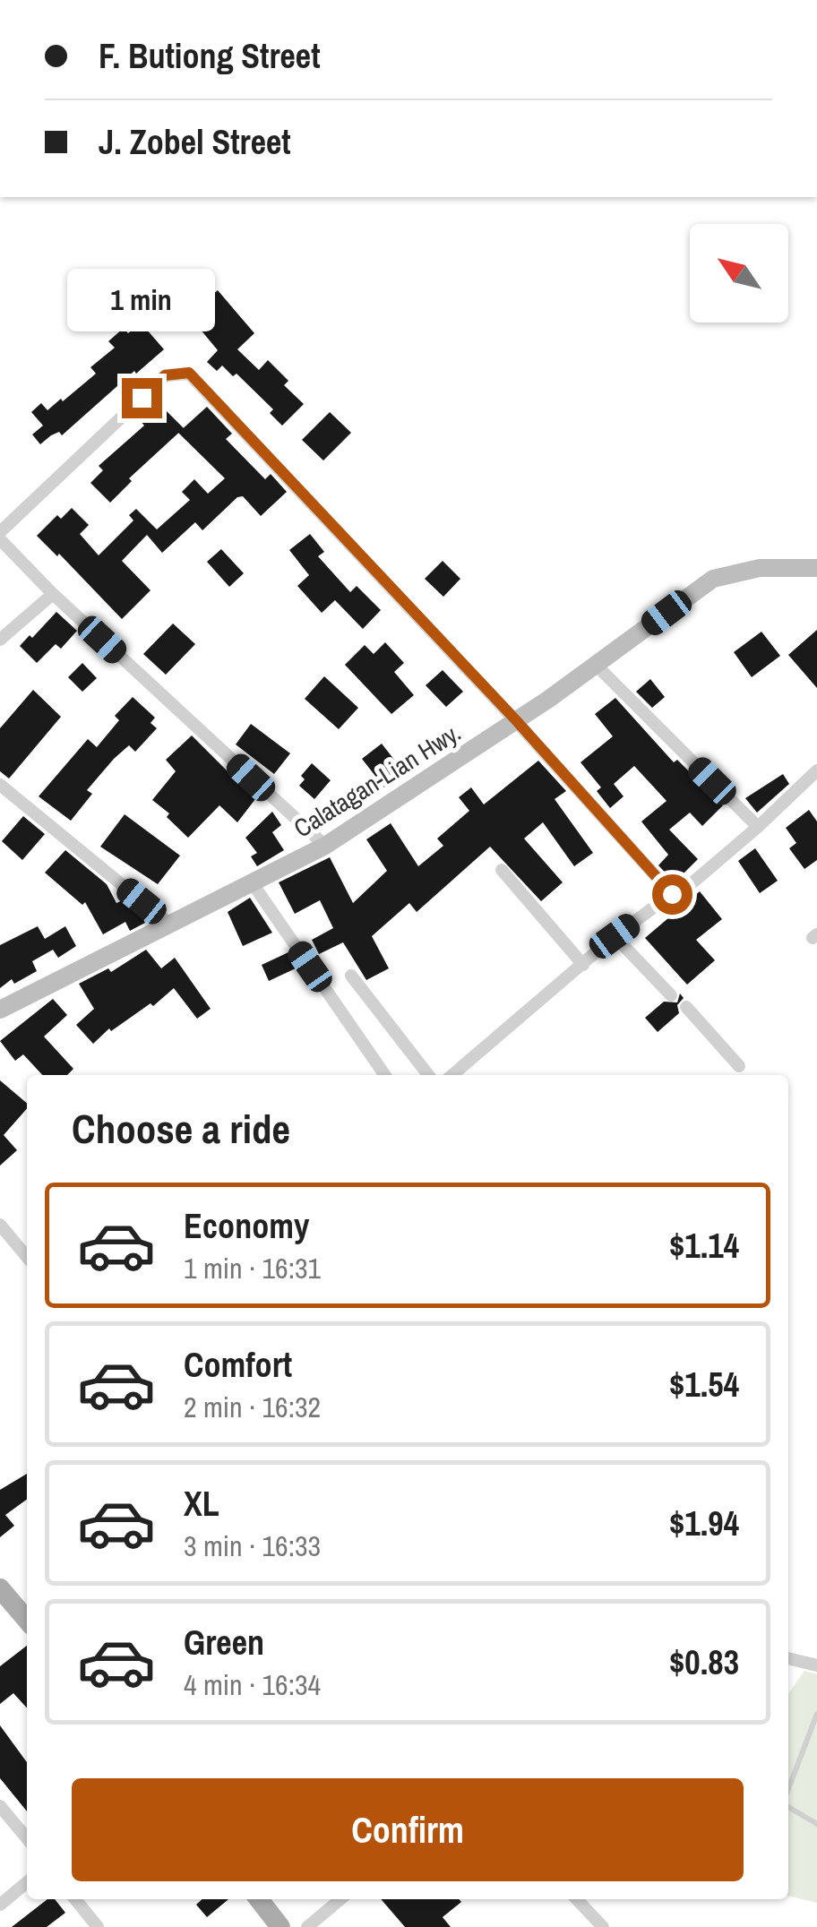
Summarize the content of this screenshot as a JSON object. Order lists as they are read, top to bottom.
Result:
{
  "streets": {
    "main road": ["Calatagan-Lian Hwy."]
  },
  "north": "top left",
  "page": {
    "banner": ["F. Butiong Street", "J. Zobel Street"],
    "bubble": "1 min",
    "heading": "Choose a ride",
    "list": [
      {
        "name": "Economy",
        "note": "1 min · 16:31",
        "value": "$1.14"
      },
      {
        "name": "Comfort",
        "note": "2 min · 16:32",
        "value": "$1.54"
      },
      {
        "name": "XL",
        "note": "3 min · 16:33",
        "value": "$1.94"
      },
      {
        "name": "Green",
        "note": "4 min · 16:34",
        "value": "$0.83"
      }
    ],
    "buttons": "Confirm"
  }
}
